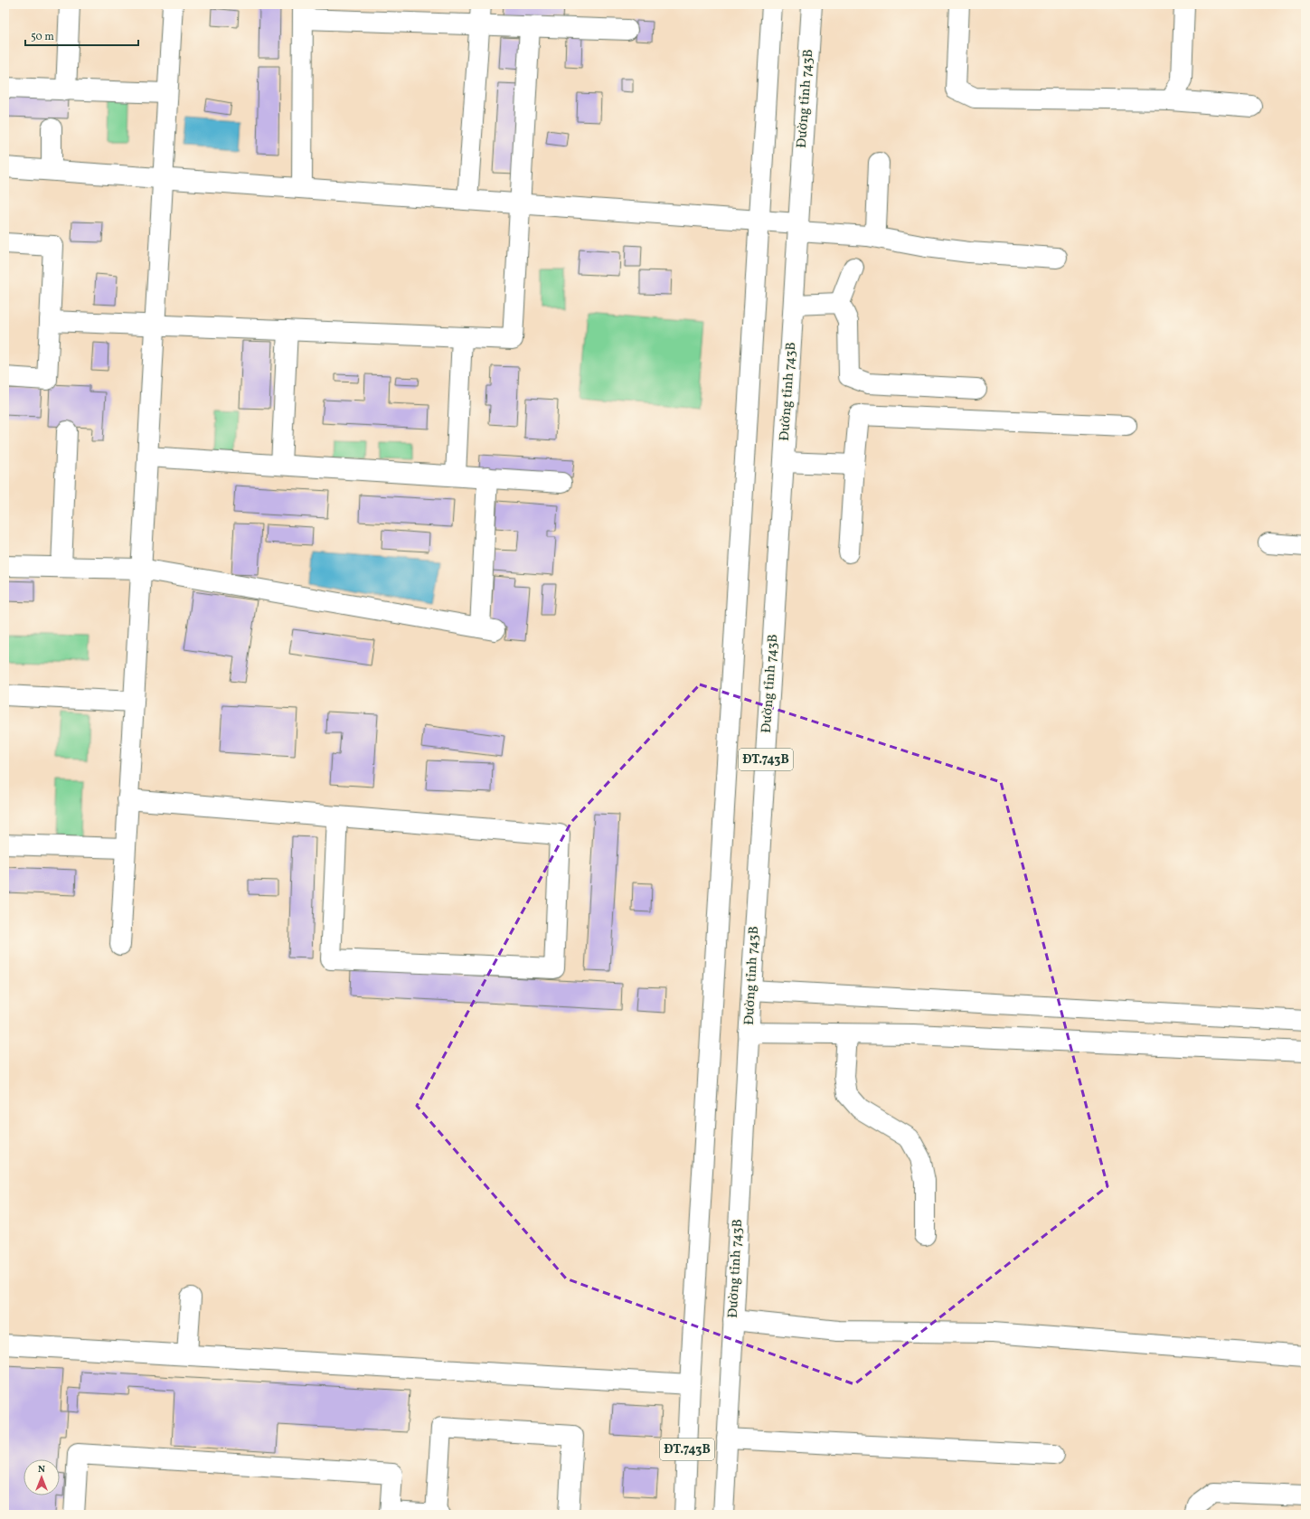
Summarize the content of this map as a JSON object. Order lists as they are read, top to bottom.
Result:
{
  "streets": {
    "main road": ["Đường tỉnh 743B", "ĐT.743B"]
  },
  "scale_bar": "50 m",
  "north": "top"
}
